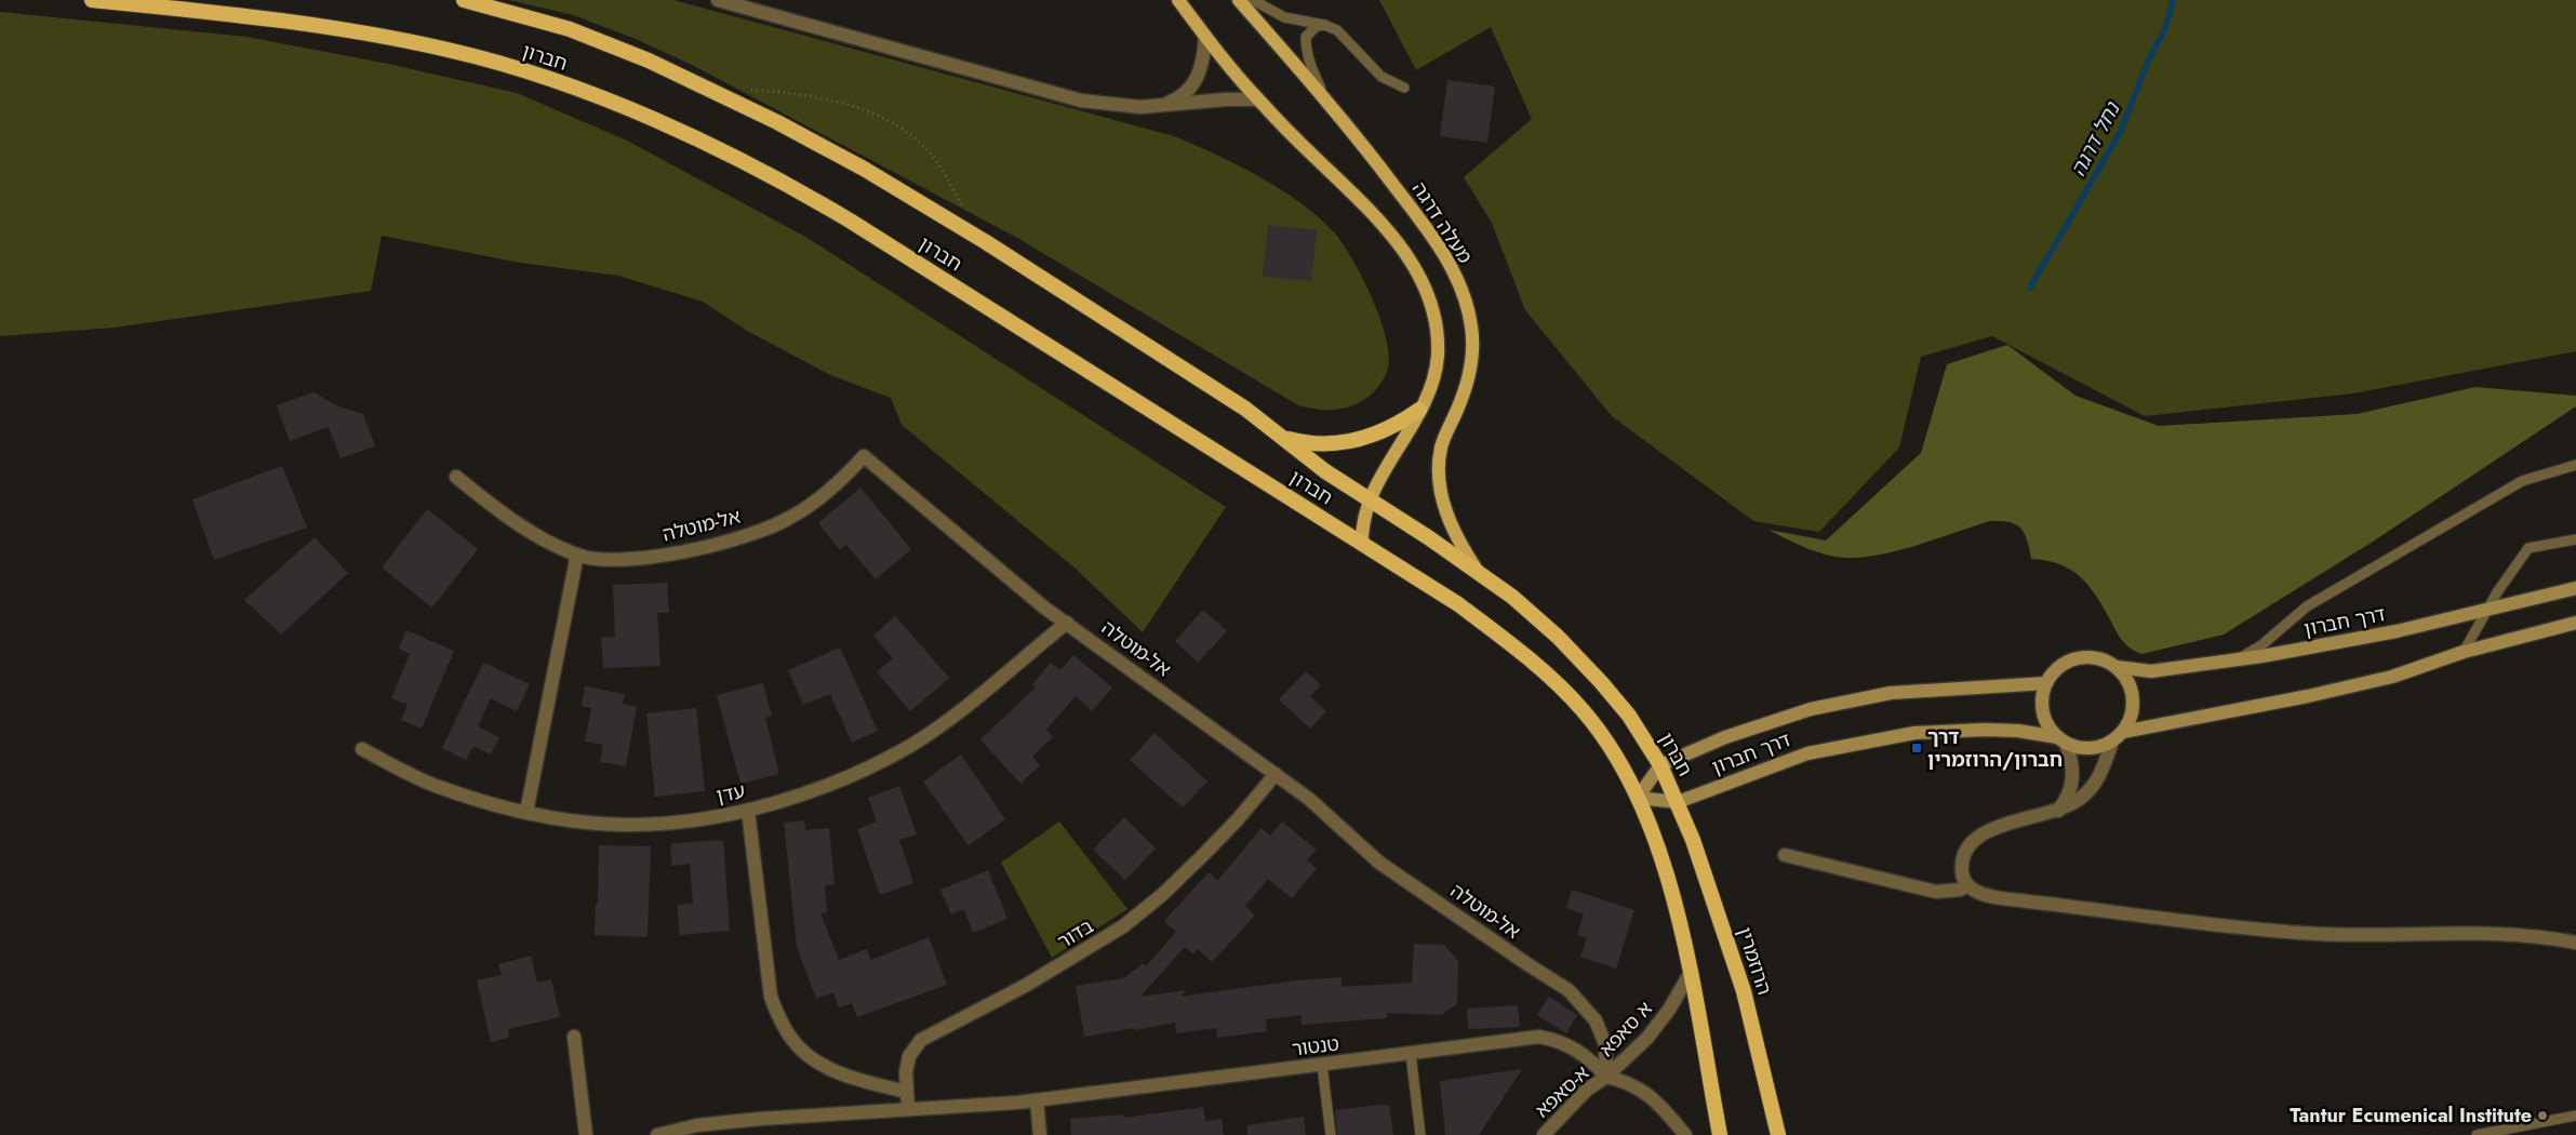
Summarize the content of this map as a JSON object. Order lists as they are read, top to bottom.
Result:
{
  "streets": {
    "highway": ["חברון", "הרוזמרין"],
    "main road": ["מעלה דרגה", "דרך חברון"],
    "street": [
      "אל-מוטלה",
      "עדן",
      "בדור",
      "א סאפא",
      "טנטור",
      "א-סאפא"
    ]
  },
  "crossings": [
    ["חברון", "מעלה דרגה"],
    ["חברון", "דרך חברון"],
    ["חברון", "הרוזמרין"],
    ["אל-מוטלה", "עדן"],
    ["אל-מוטלה", "בדור"],
    ["אל-מוטלה", "א סאפא"],
    ["אל-מוטלה", "טנטור"],
    ["אל-מוטלה", "א-סאפא"],
    ["דרך חברון", "הרוזמרין"],
    ["בדור", "טנטור"],
    ["א סאפא", "טנטור"],
    ["א סאפא", "א-סאפא"],
    ["טנטור", "א-סאפא"]
  ],
  "water": ["נחל דרגה"],
  "places": {
    "transit": ["דרך חברון/הרוזמרין"],
    "other": ["Tantur Ecumenical Institute"]
  }
}
